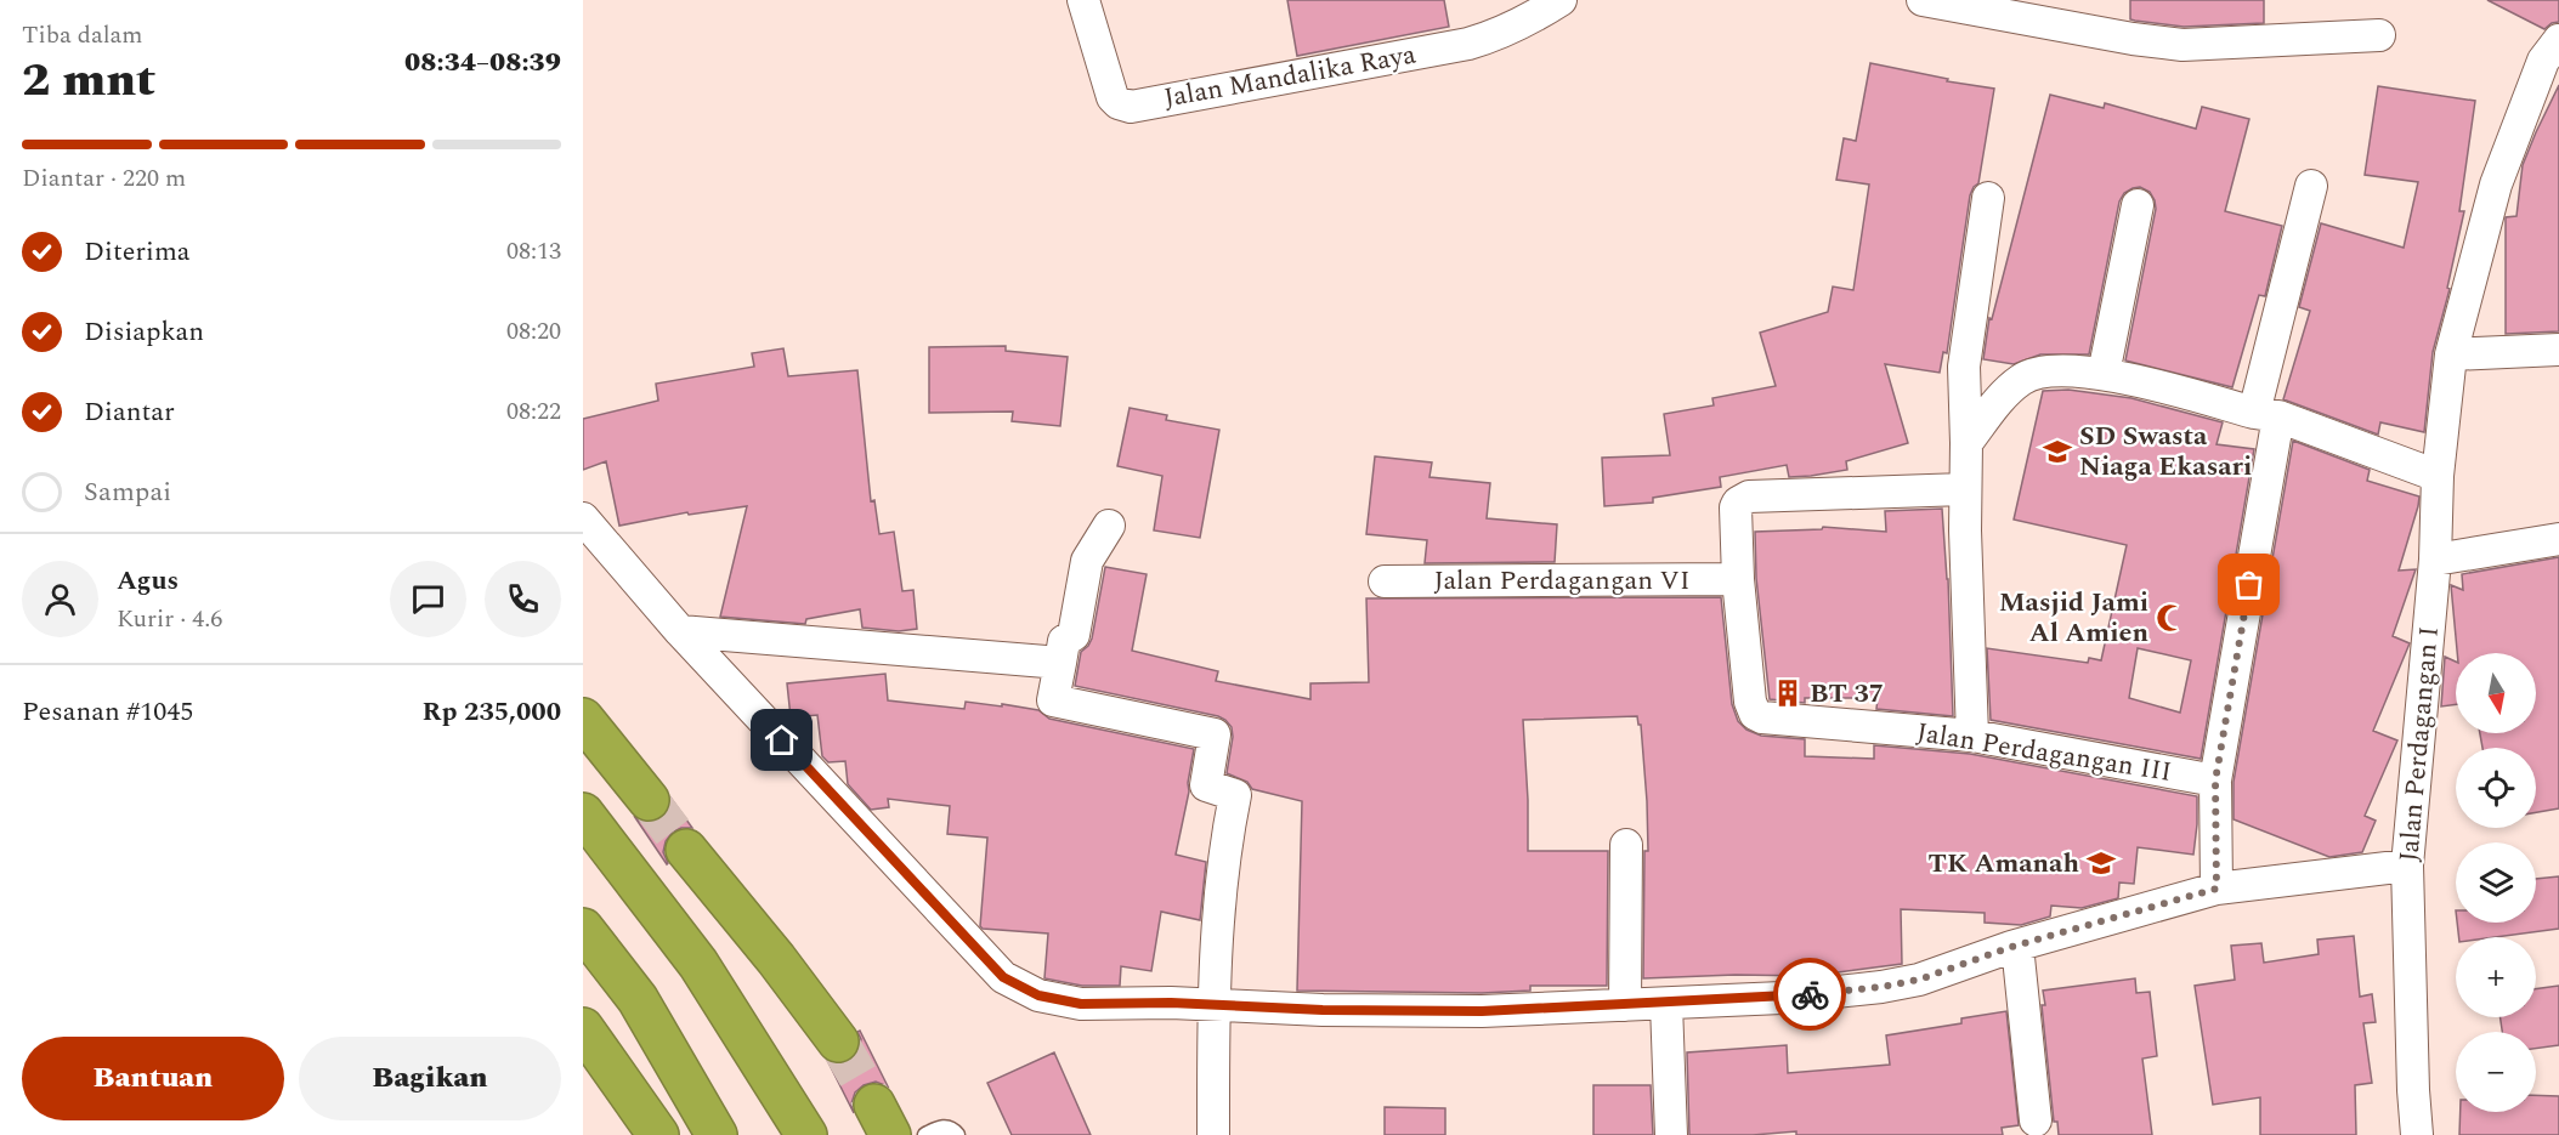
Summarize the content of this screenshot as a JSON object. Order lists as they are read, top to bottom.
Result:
{
  "streets": {
    "street": [
      "Jalan Mandalika Raya",
      "Jalan Perdagangan VI",
      "Jalan Perdagangan I",
      "Jalan Perdagangan III"
    ]
  },
  "crossings": [
    ["Jalan Perdagangan VI", "Jalan Perdagangan III"]
  ],
  "places": {
    "school or university": ["SD Swasta Niaga Ekasari", "TK Amanah"],
    "mosque": ["Masjid Jami Al Amien"],
    "building": ["BT 37"]
  },
  "north": "bottom",
  "page": {
    "heading": ["2 mnt", "Tiba dalam", "08:34–08:39"],
    "panel": [
      "Agus",
      "Kurir · 4.6",
      "Pesanan #1045",
      "Rp 235,000"
    ],
    "bar": "Diantar · 220 m",
    "list": [
      ["Diterima", "08:13"],
      ["Disiapkan", "08:20"],
      ["Diantar", "08:22"],
      "Sampai"
    ],
    "map_buttons": ["+", "−"],
    "buttons": ["Bantuan", "Bagikan"]
  }
}
